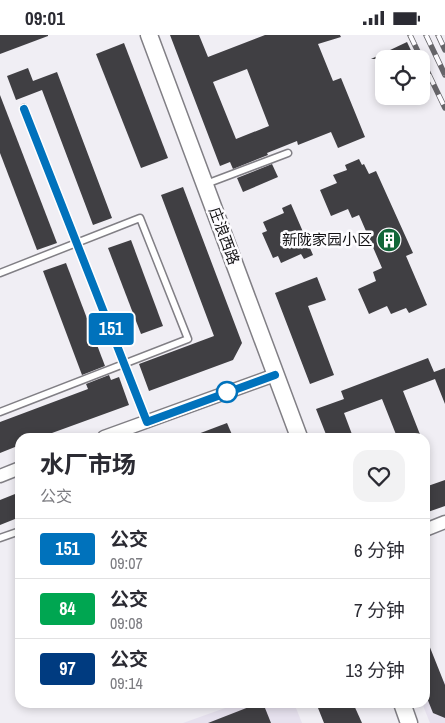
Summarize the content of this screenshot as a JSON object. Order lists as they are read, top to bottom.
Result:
{
  "streets": {
    "street": ["庄浪西路"]
  },
  "places": {
    "building": ["新陇家园小区"]
  },
  "lines": ["bus line 151"],
  "page": {
    "status": "09:01",
    "on_map": "151",
    "heading": ["水厂市场", "公交"],
    "list": [
      {
        "mark": "151",
        "name": "公交",
        "note": "09:07",
        "value": "6 分钟"
      },
      {
        "mark": "84",
        "name": "公交",
        "note": "09:08",
        "value": "7 分钟"
      },
      {
        "mark": "97",
        "name": "公交",
        "note": "09:14",
        "value": "13 分钟"
      }
    ]
  }
}
